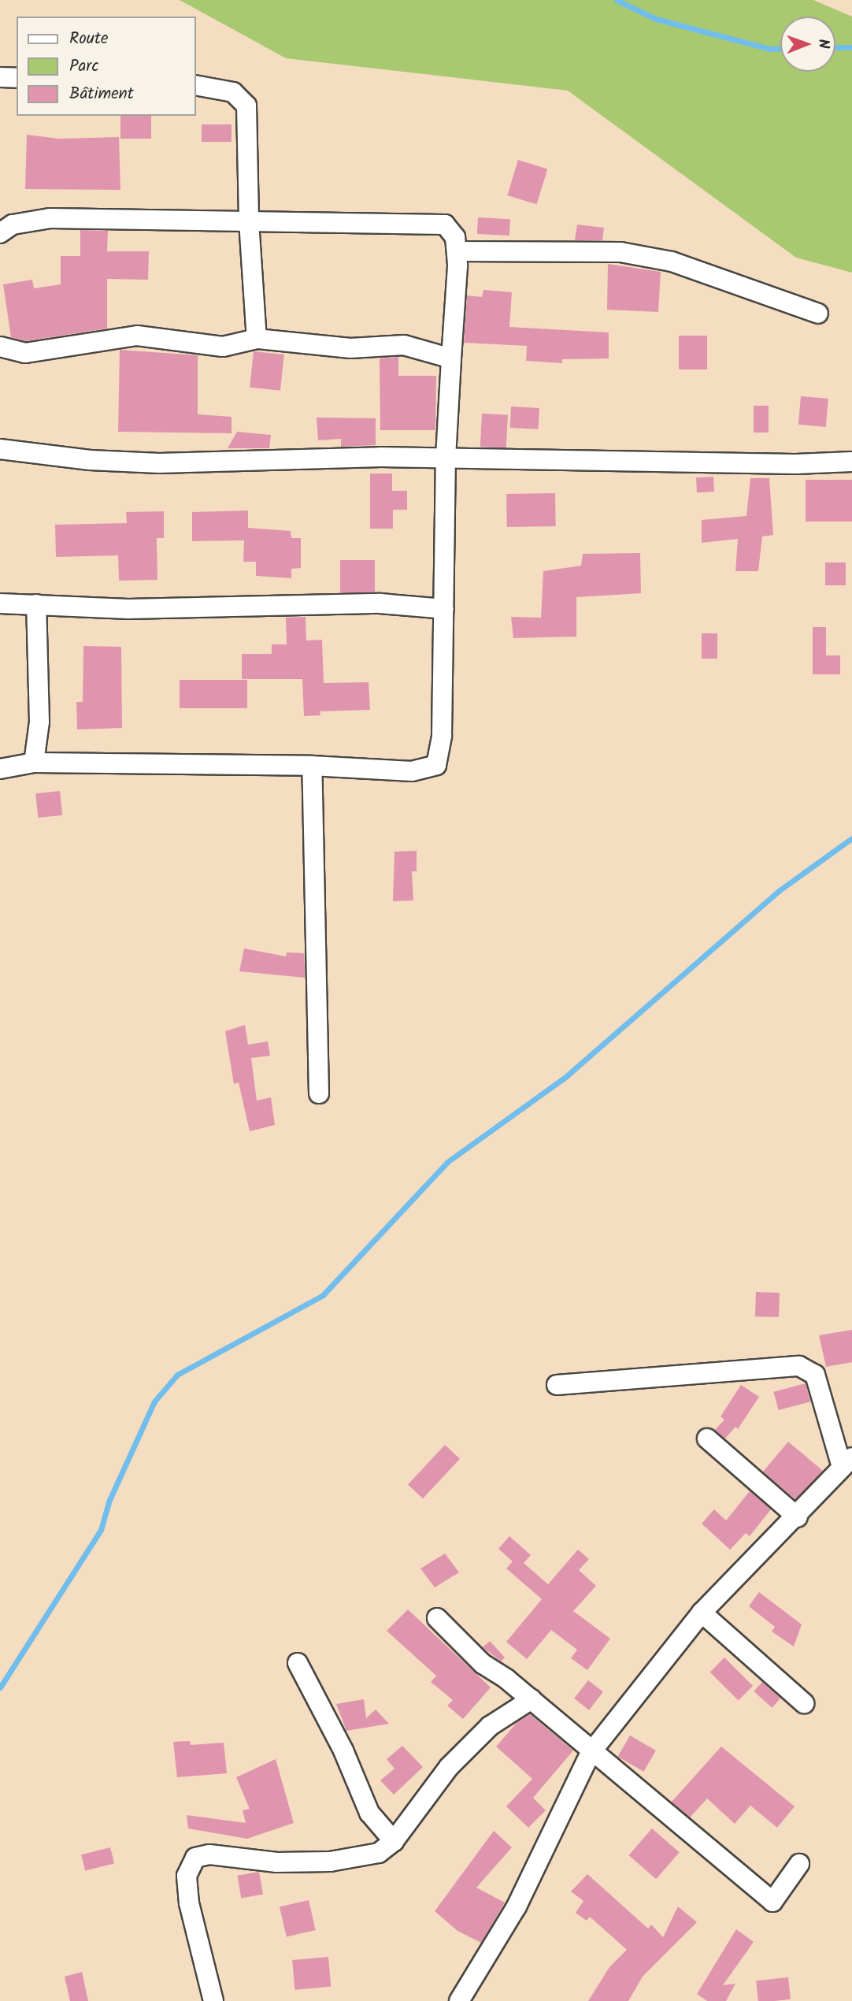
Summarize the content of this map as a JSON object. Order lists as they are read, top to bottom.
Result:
{
  "legend": ["Route", "Parc", "Bâtiment"],
  "north": "right"
}
